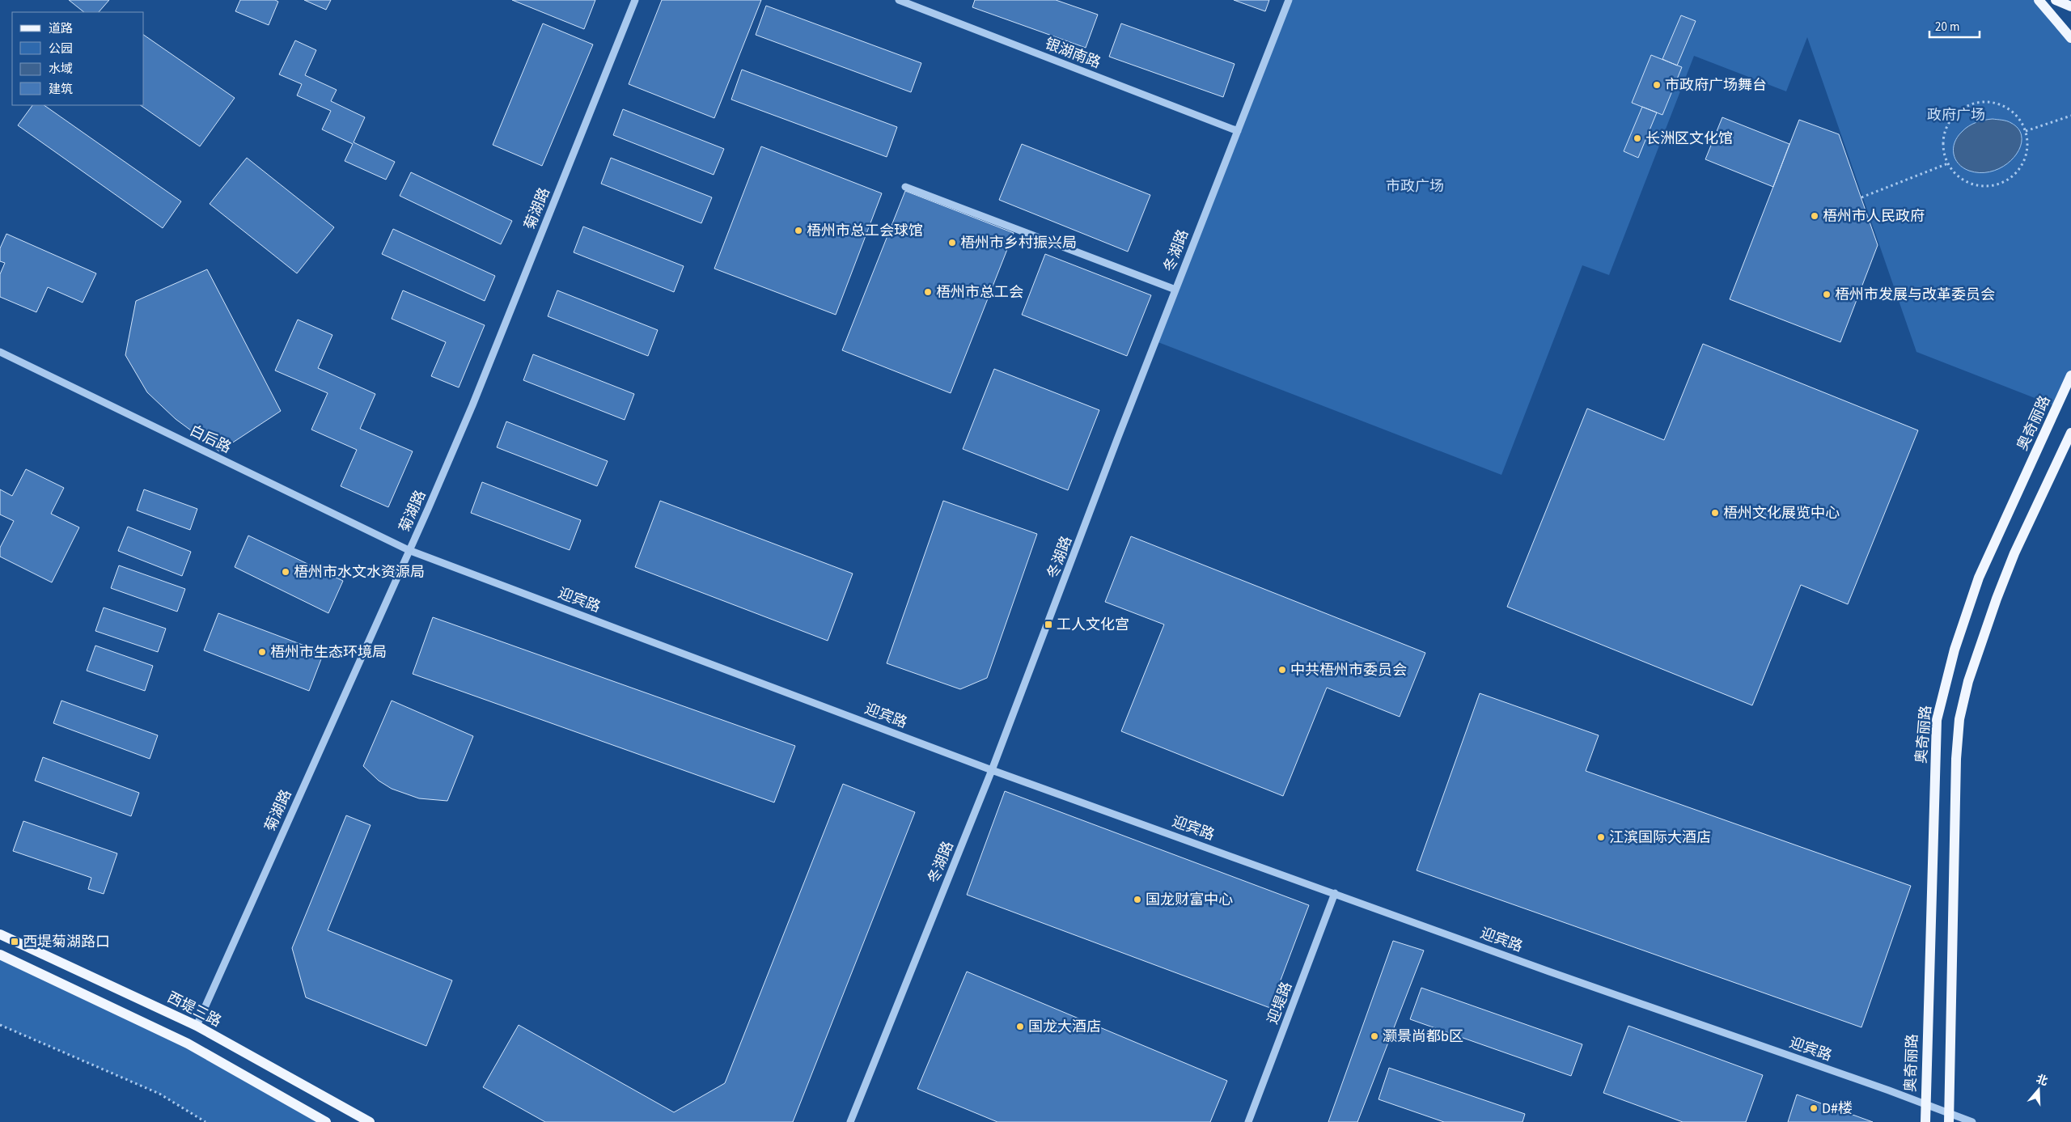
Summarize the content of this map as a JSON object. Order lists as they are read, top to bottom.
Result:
{
  "streets": {
    "main road": ["奥奇丽路", "西堤三路"],
    "street": [
      "银湖南路",
      "菊湖路",
      "冬湖路",
      "白后路",
      "迎宾路",
      "迎堤路"
    ]
  },
  "crossings": [
    ["银湖南路", "冬湖路"],
    ["菊湖路", "白后路"],
    ["菊湖路", "迎宾路"],
    ["菊湖路", "西堤三路"],
    ["冬湖路", "迎宾路"],
    ["奥奇丽路", "迎宾路"],
    ["白后路", "迎宾路"],
    ["迎宾路", "迎堤路"]
  ],
  "parks": ["政府广场", "市政广场"],
  "places": {
    "other": [
      "市政府广场舞台",
      "长洲区文化馆",
      "梧州市人民政府",
      "梧州市总工会球馆",
      "梧州市乡村振兴局",
      "梧州市总工会",
      "梧州市发展与改革委员会",
      "梧州文化展览中心",
      "梧州市水文水资源局",
      "梧州市生态环境局",
      "中共梧州市委员会",
      "江滨国际大酒店",
      "国龙财富中心",
      "国龙大酒店",
      "灏景尚都b区",
      "D#楼"
    ],
    "transit": ["工人文化宫", "西堤菊湖路口"]
  },
  "legend": [
    "道路",
    "公园",
    "水域",
    "建筑"
  ],
  "scale_bar": "20 m",
  "north": "top"
}
